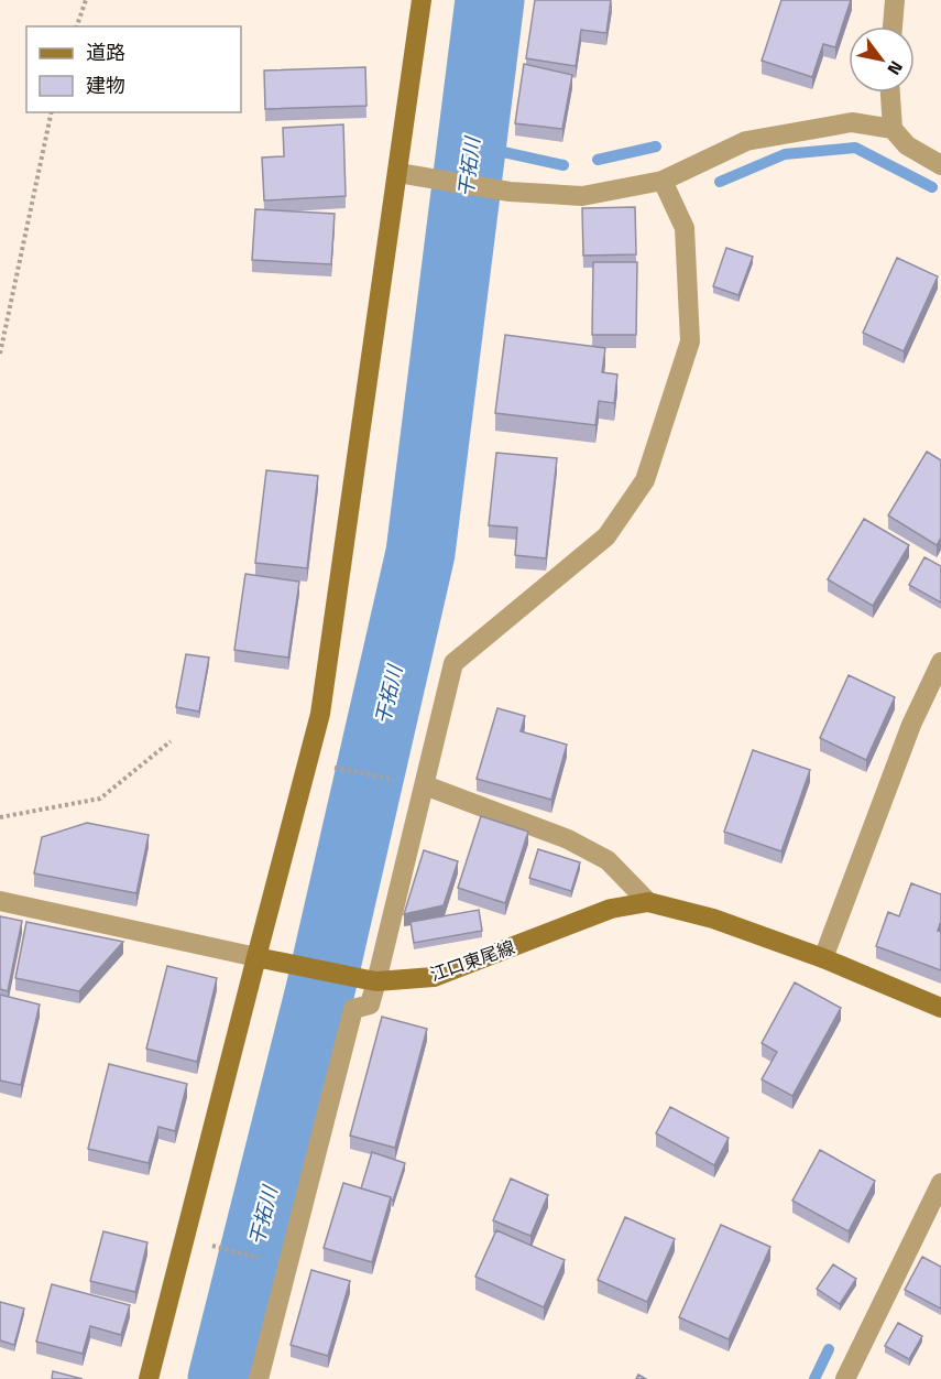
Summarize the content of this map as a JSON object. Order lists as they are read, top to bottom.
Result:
{
  "streets": {
    "main road": ["江口東尾線"]
  },
  "water": ["干拓川"],
  "legend": ["道路", "建物"],
  "north": "bottom right"
}
